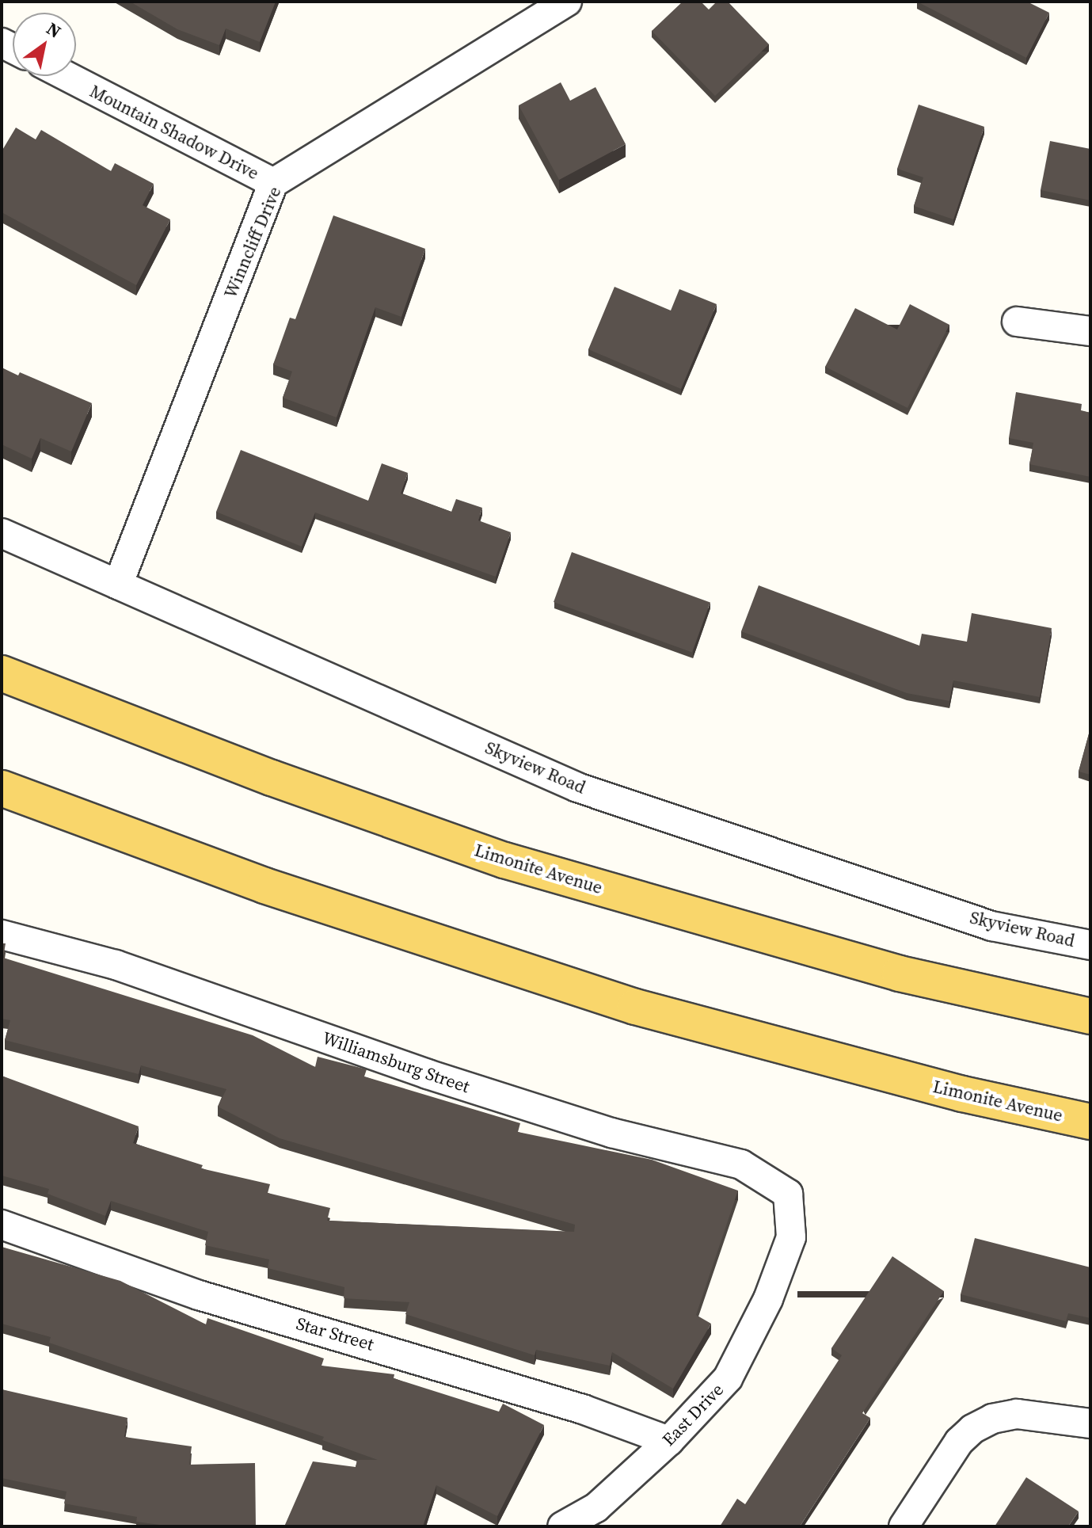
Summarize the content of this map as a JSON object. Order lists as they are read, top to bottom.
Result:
{
  "streets": {
    "main road": ["Limonite Avenue"],
    "street": [
      "Mountain Shadow Drive",
      "Winncliff Drive",
      "Skyview Road",
      "Williamsburg Street",
      "Star Street",
      "East Drive"
    ]
  },
  "crossings": [
    ["Mountain Shadow Drive", "Winncliff Drive"],
    ["Winncliff Drive", "Skyview Road"],
    ["Williamsburg Street", "East Drive"],
    ["Star Street", "East Drive"]
  ],
  "north": "top right"
}
